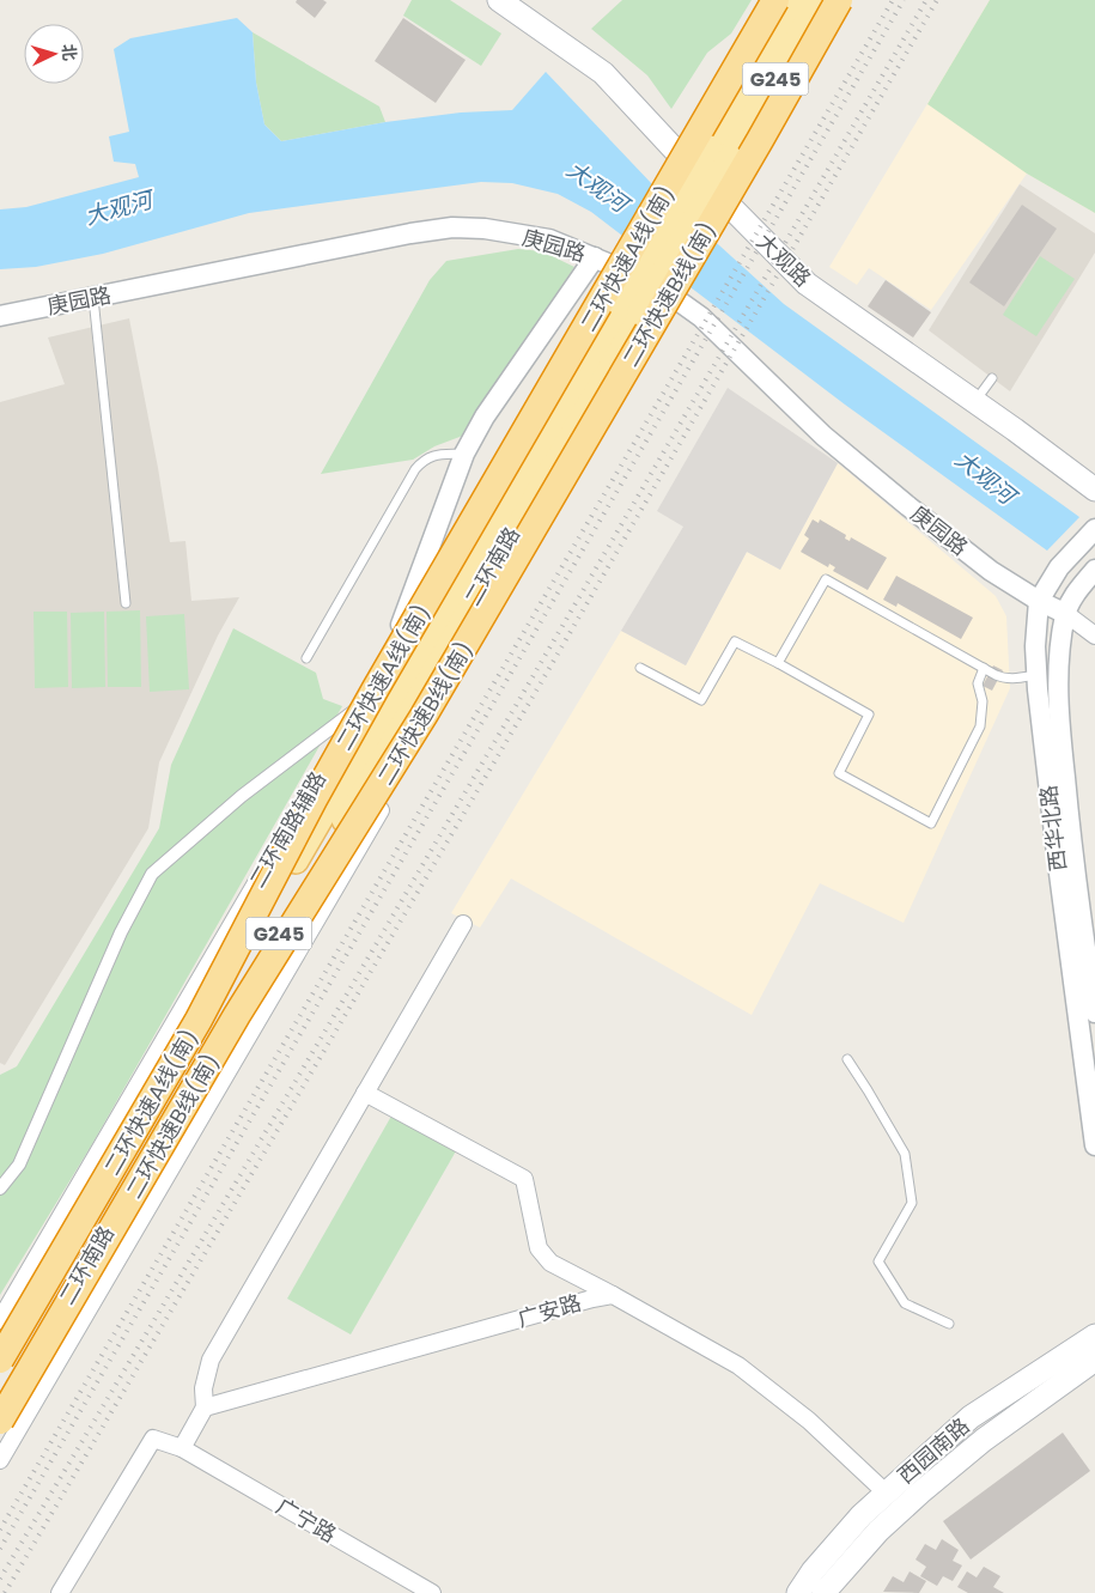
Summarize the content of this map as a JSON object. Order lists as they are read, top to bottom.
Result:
{
  "streets": {
    "highway": ["二环快速A线(南)", "二环快速B线(南)"],
    "main road": [
      "G245",
      "大观路",
      "二环南路",
      "西园南路"
    ],
    "street": [
      "庚园路",
      "西华北路",
      "二环南路辅路",
      "广安路",
      "广宁路"
    ]
  },
  "crossings": [
    ["庚园路", "西华北路"],
    ["二环南路", "二环南路辅路"]
  ],
  "water": ["大观河"],
  "north": "right"
}
